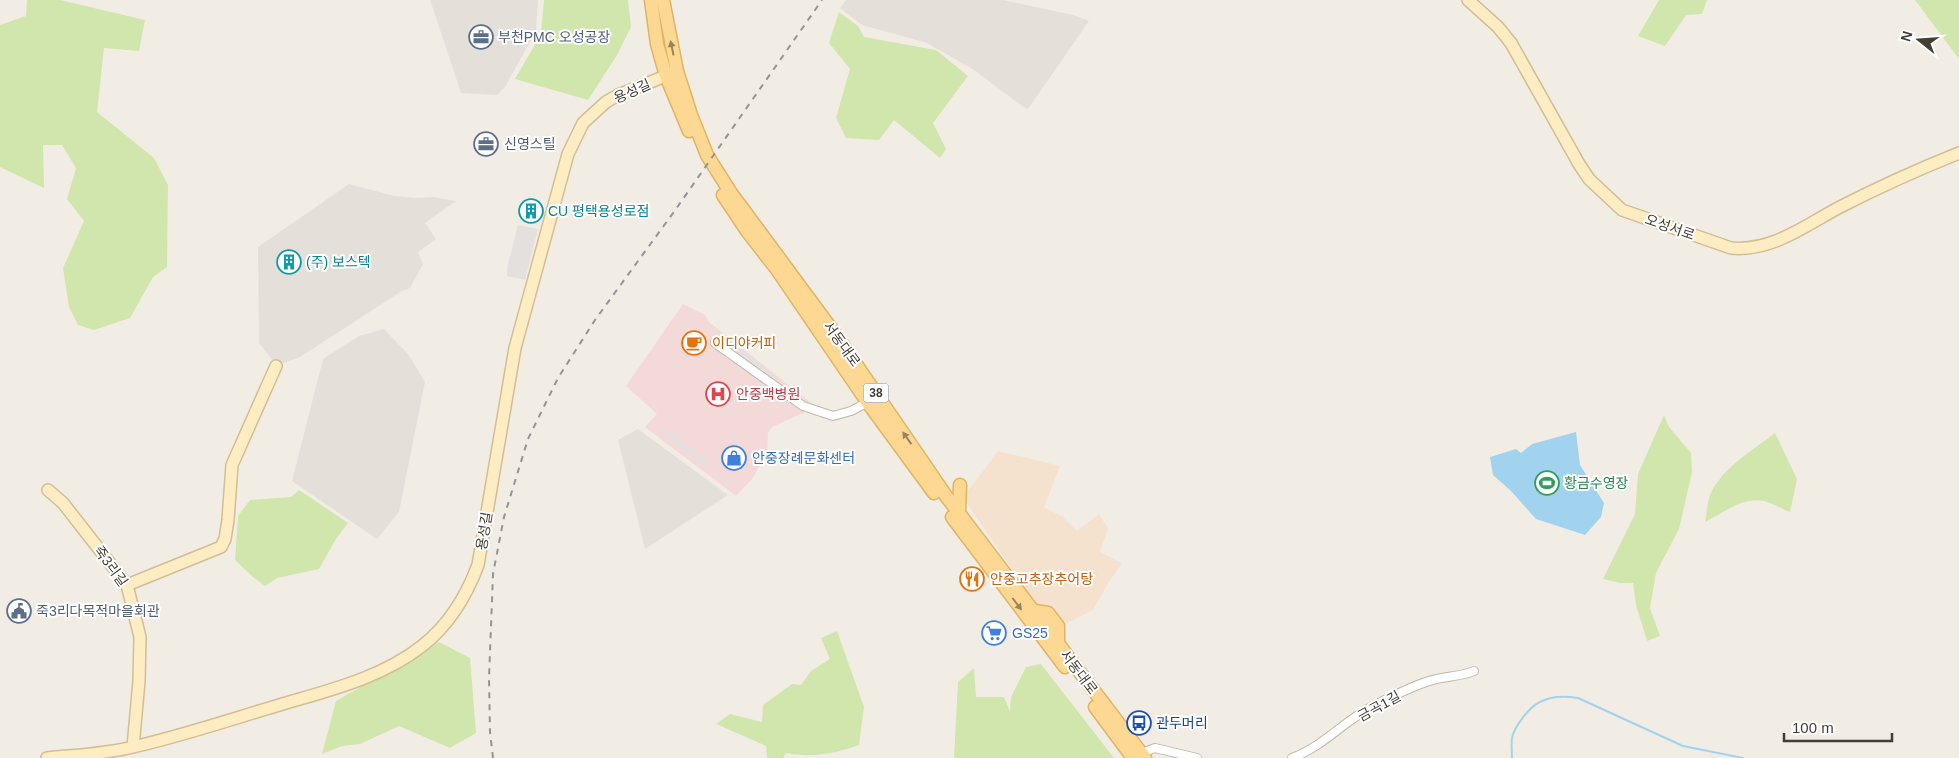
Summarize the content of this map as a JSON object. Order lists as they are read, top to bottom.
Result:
{
  "streets": {
    "main road": ["서동대로", "38"],
    "street": [
      "용성길",
      "오성서로",
      "죽3리길",
      "금곡1길"
    ]
  },
  "crossings": [
    ["용성길", "서동대로"],
    ["용성길", "죽3리길"]
  ],
  "places": {
    "office": ["부천PMC 오성공장", "신영스틸"],
    "building": ["CU 평택용성로점", "(주) 보스텍"],
    "cafe": ["이디야커피"],
    "hospital": ["안중백병원"],
    "shop": ["안중장례문화센터"],
    "sports": ["황금수영장"],
    "restaurant": ["안중고추장추어탕"],
    "public building": ["죽3리다목적마을회관"],
    "supermarket": ["GS25"],
    "bus stop": ["관두머리"]
  },
  "scale_bar": "100 m",
  "north": "left"
}
